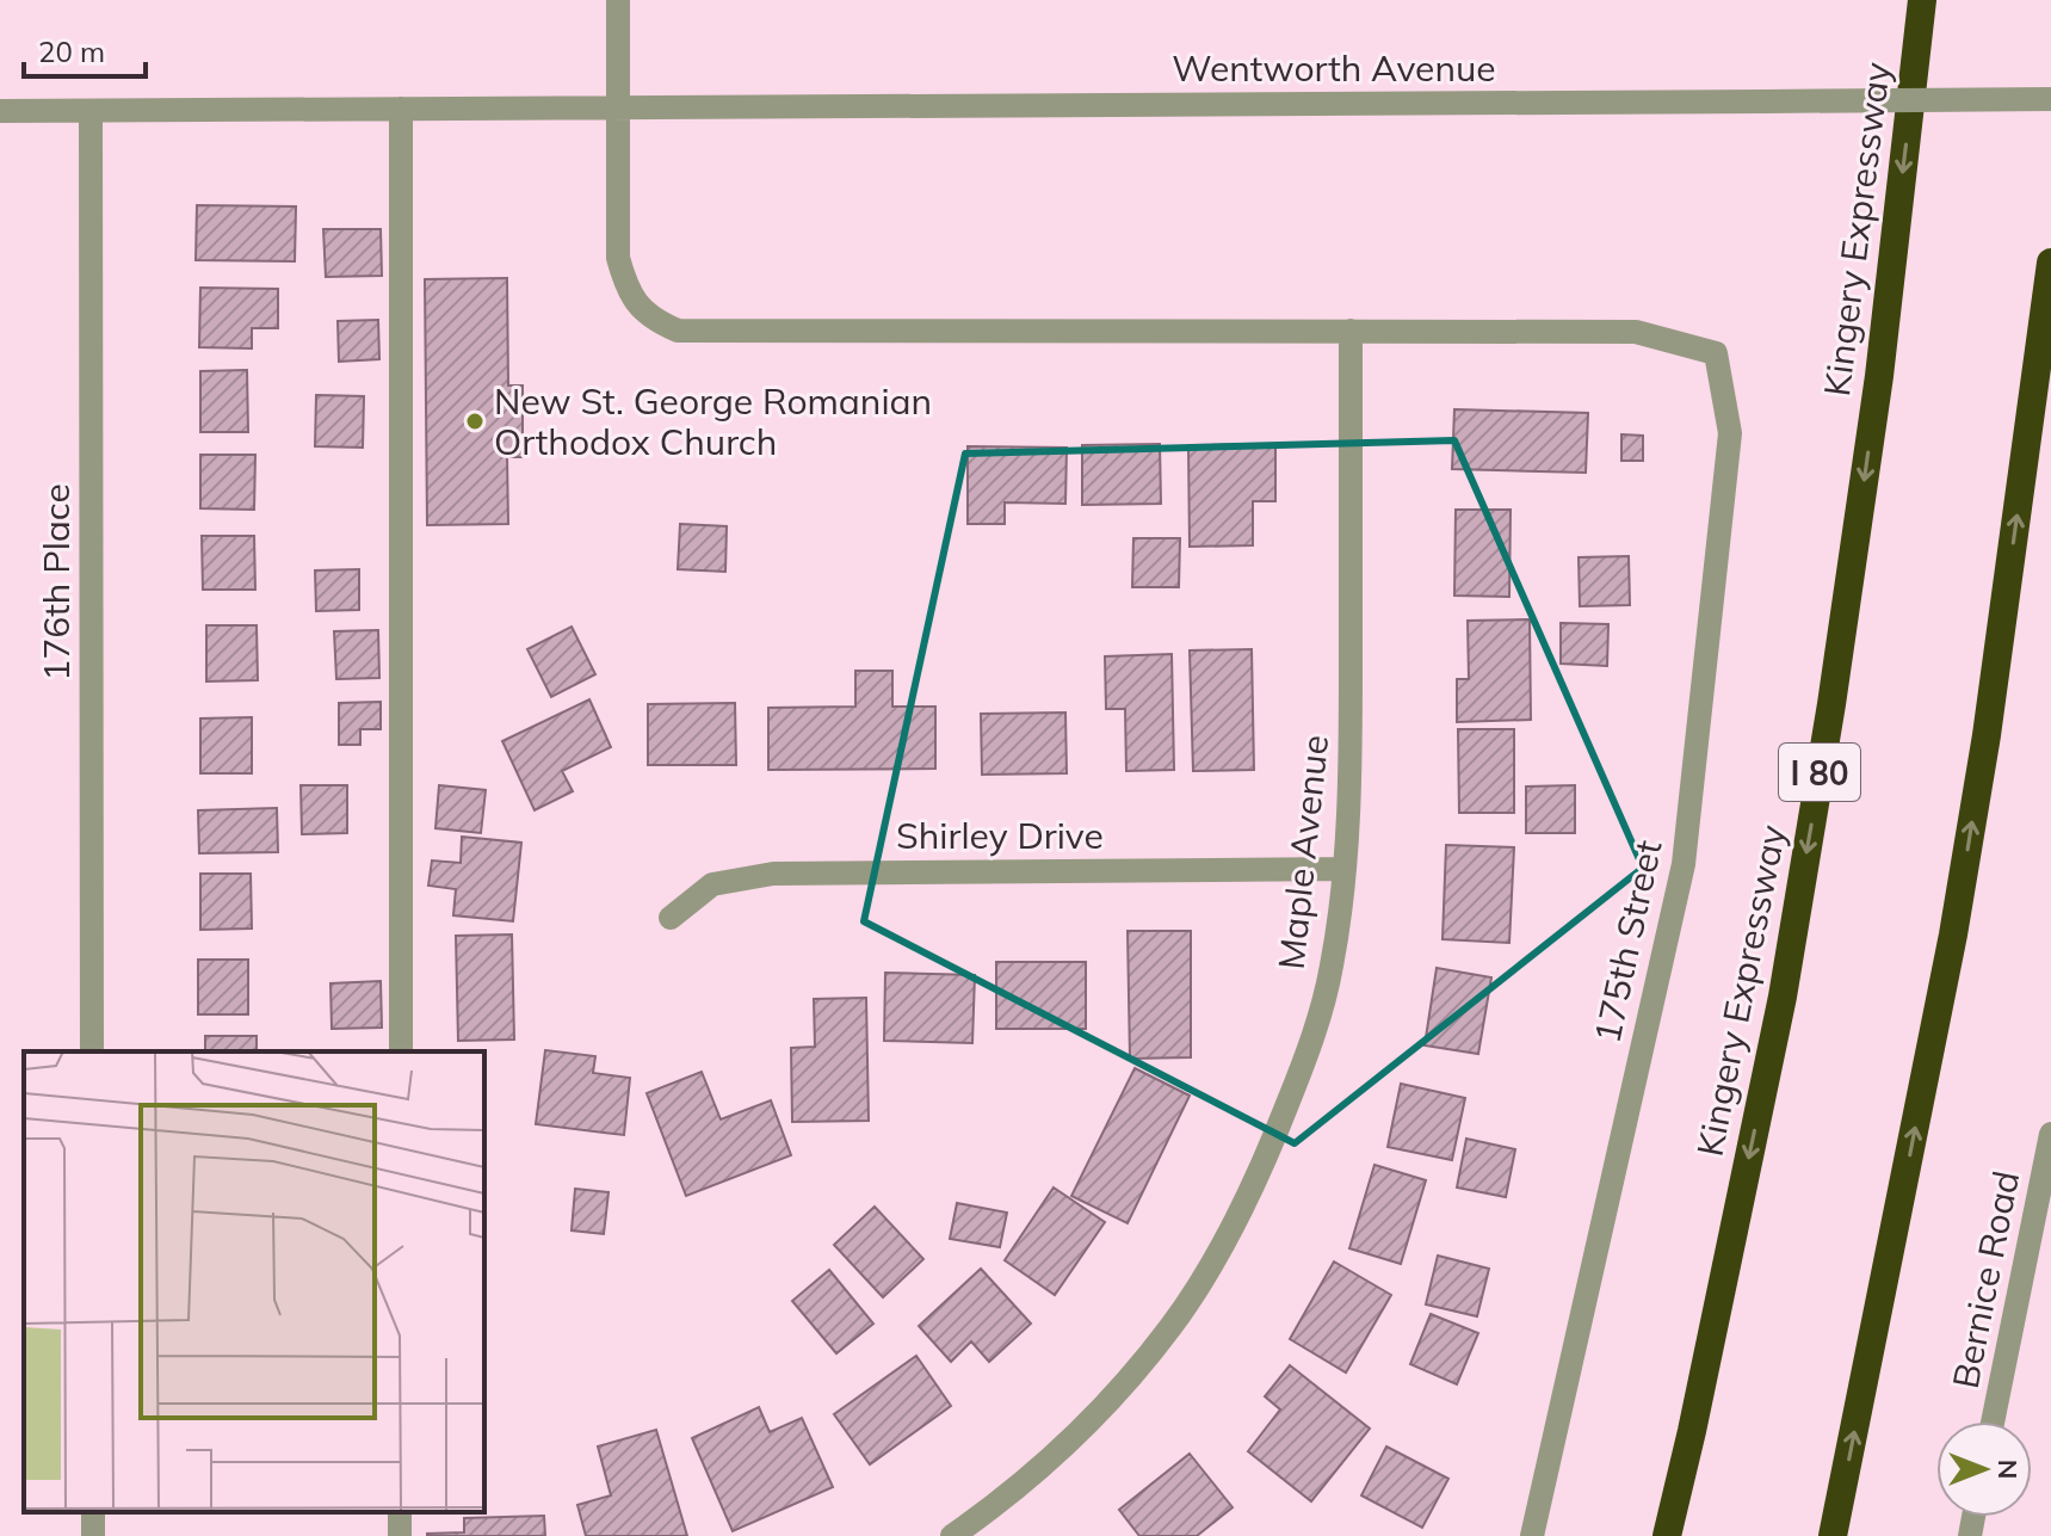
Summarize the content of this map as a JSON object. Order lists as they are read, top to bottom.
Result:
{
  "streets": {
    "highway": ["Kingery Expressway", "I 80"],
    "street": [
      "Wentworth Avenue",
      "176th Place",
      "Shirley Drive",
      "Maple Avenue",
      "175th Street",
      "Bernice Road"
    ]
  },
  "crossings": [
    ["Wentworth Avenue", "176th Place"],
    ["Shirley Drive", "Maple Avenue"],
    ["Maple Avenue", "175th Street"]
  ],
  "places": ["New St. George Romanian Orthodox Church"],
  "scale_bar": "20 m",
  "north": "right"
}
